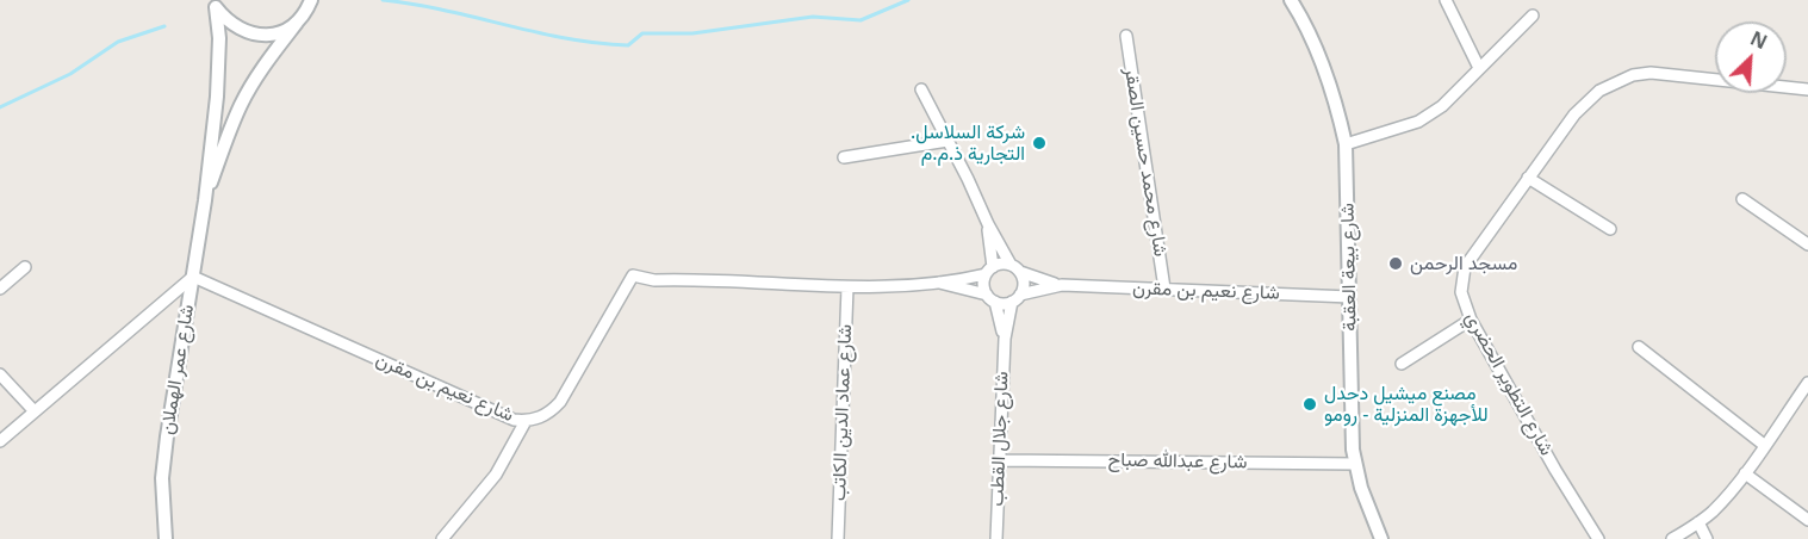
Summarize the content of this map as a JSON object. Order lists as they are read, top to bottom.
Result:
{
  "streets": {
    "street": [
      "شارع محمد حسين الصقر",
      "شارع بيعة العقبة",
      "شارع نعيم بن مقرن",
      "شارع عمر الهملان",
      "شارع التطوير الحضري",
      "شارع عماد الدين الكاتب",
      "شارع جلال القطب",
      "شارع عبدالله صباح"
    ]
  },
  "crossings": [
    ["شارع محمد حسين الصقر", "شارع نعيم بن مقرن"],
    ["شارع بيعة العقبة", "شارع نعيم بن مقرن"],
    ["شارع بيعة العقبة", "شارع عبدالله صباح"],
    ["شارع نعيم بن مقرن", "شارع عمر الهملان"],
    ["شارع نعيم بن مقرن", "شارع عماد الدين الكاتب"],
    ["شارع نعيم بن مقرن", "شارع جلال القطب"],
    ["شارع جلال القطب", "شارع عبدالله صباح"]
  ],
  "places": [".شركة السلاسل التجارية ذ.م.م", "مسجد الرحمن", "مصنع ميشيل دحدل للأجهزة المنزلية - رومو"],
  "north": "top right"
}
